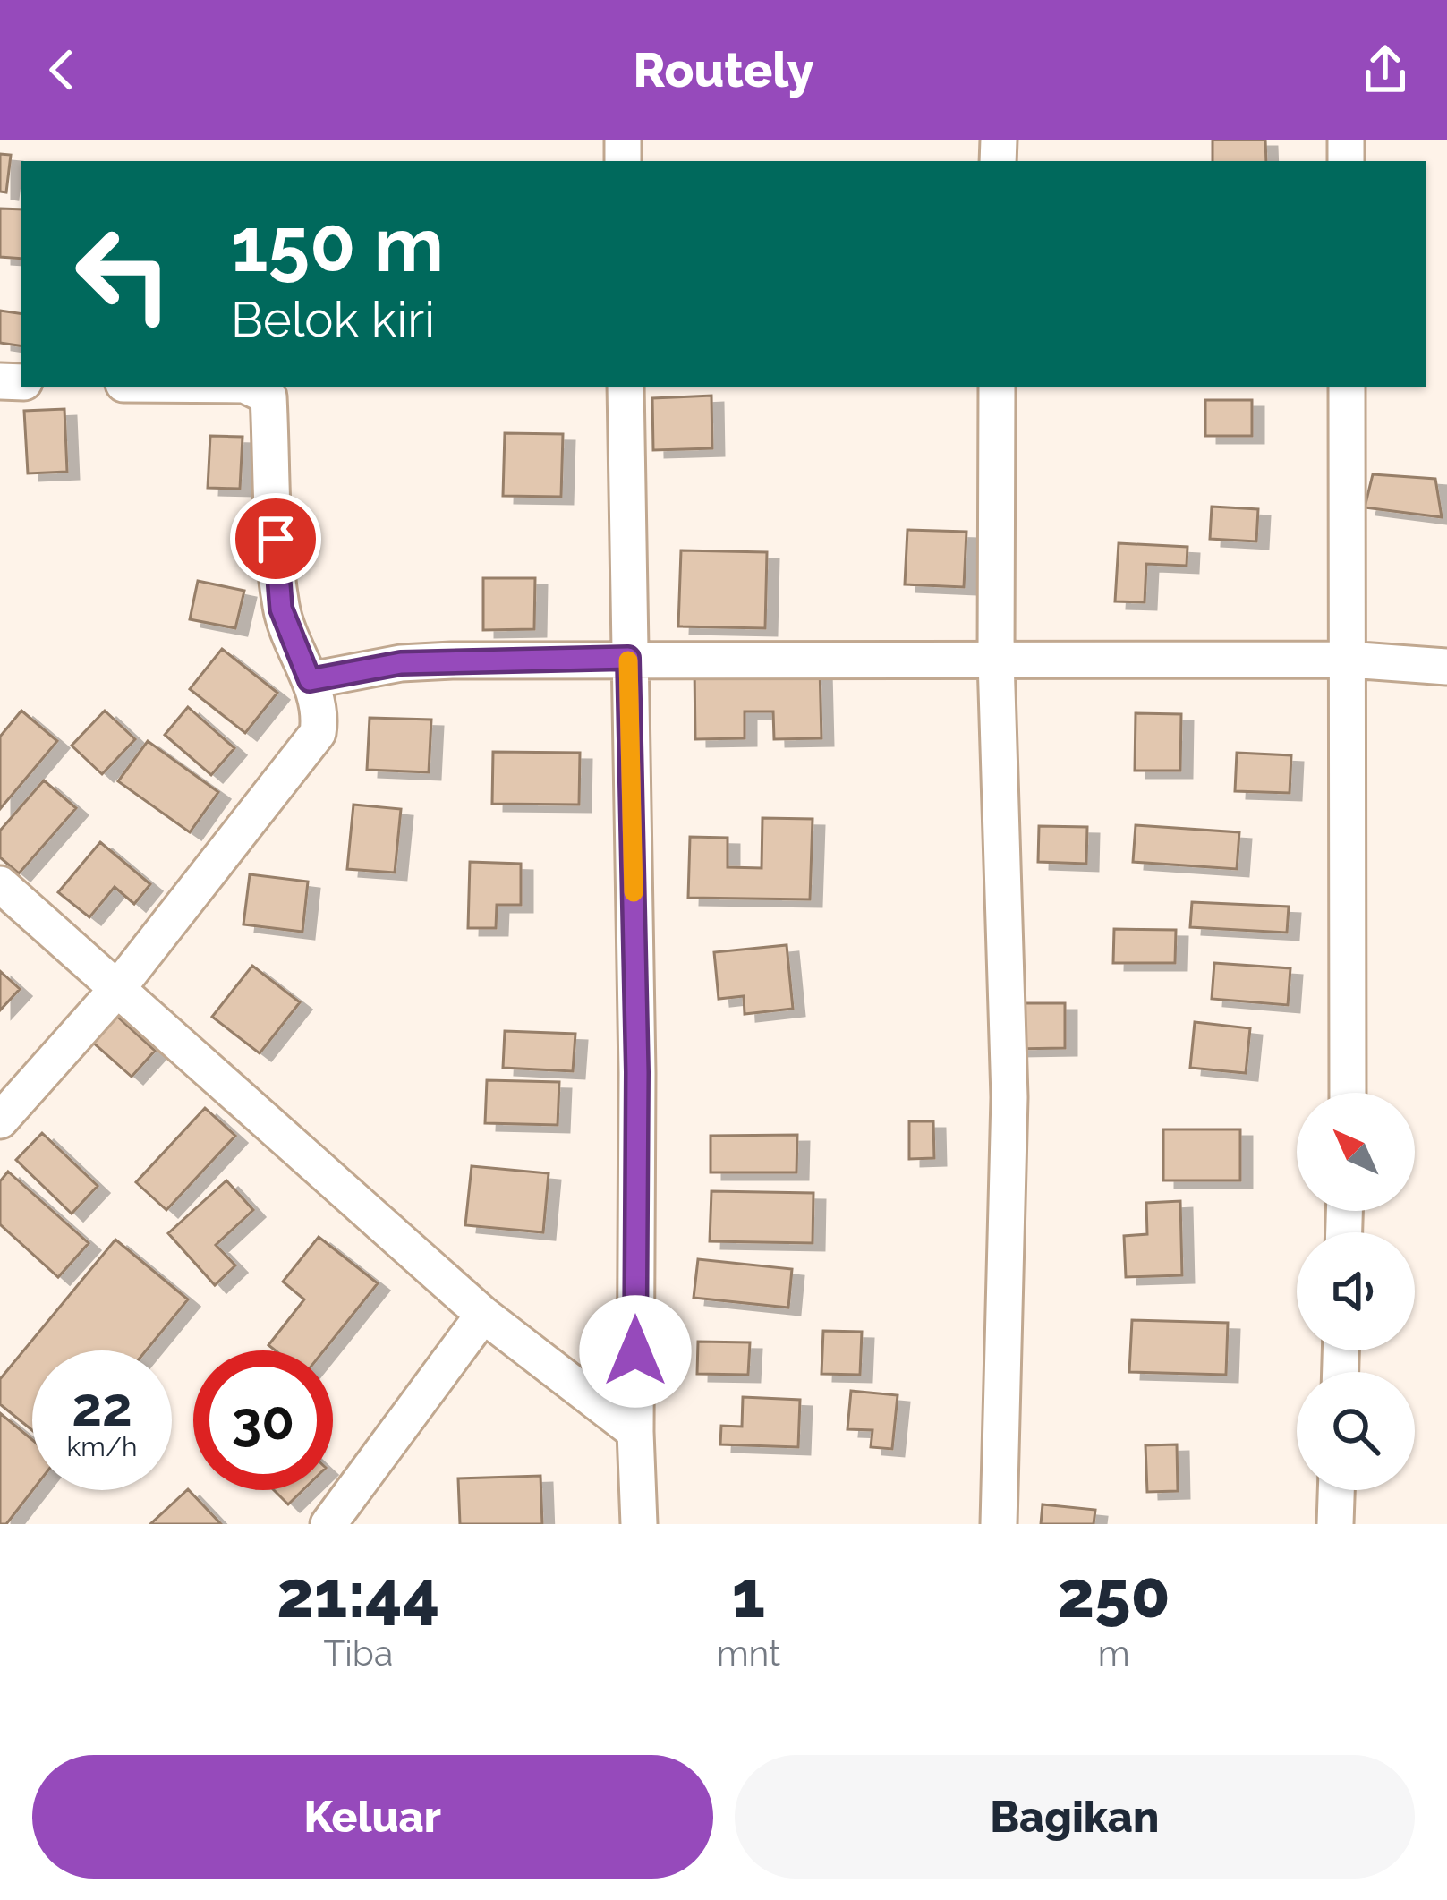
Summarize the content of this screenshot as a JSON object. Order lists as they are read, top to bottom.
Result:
{
  "north": "top left",
  "page": {
    "header": "Routely",
    "turn": ["150 m", "Belok kiri"],
    "speed": "22 km/h",
    "limit": "30",
    "eta": [
      "21:44",
      "Tiba",
      "1",
      "mnt",
      "250",
      "m"
    ],
    "buttons": ["Keluar", "Bagikan"]
  }
}
